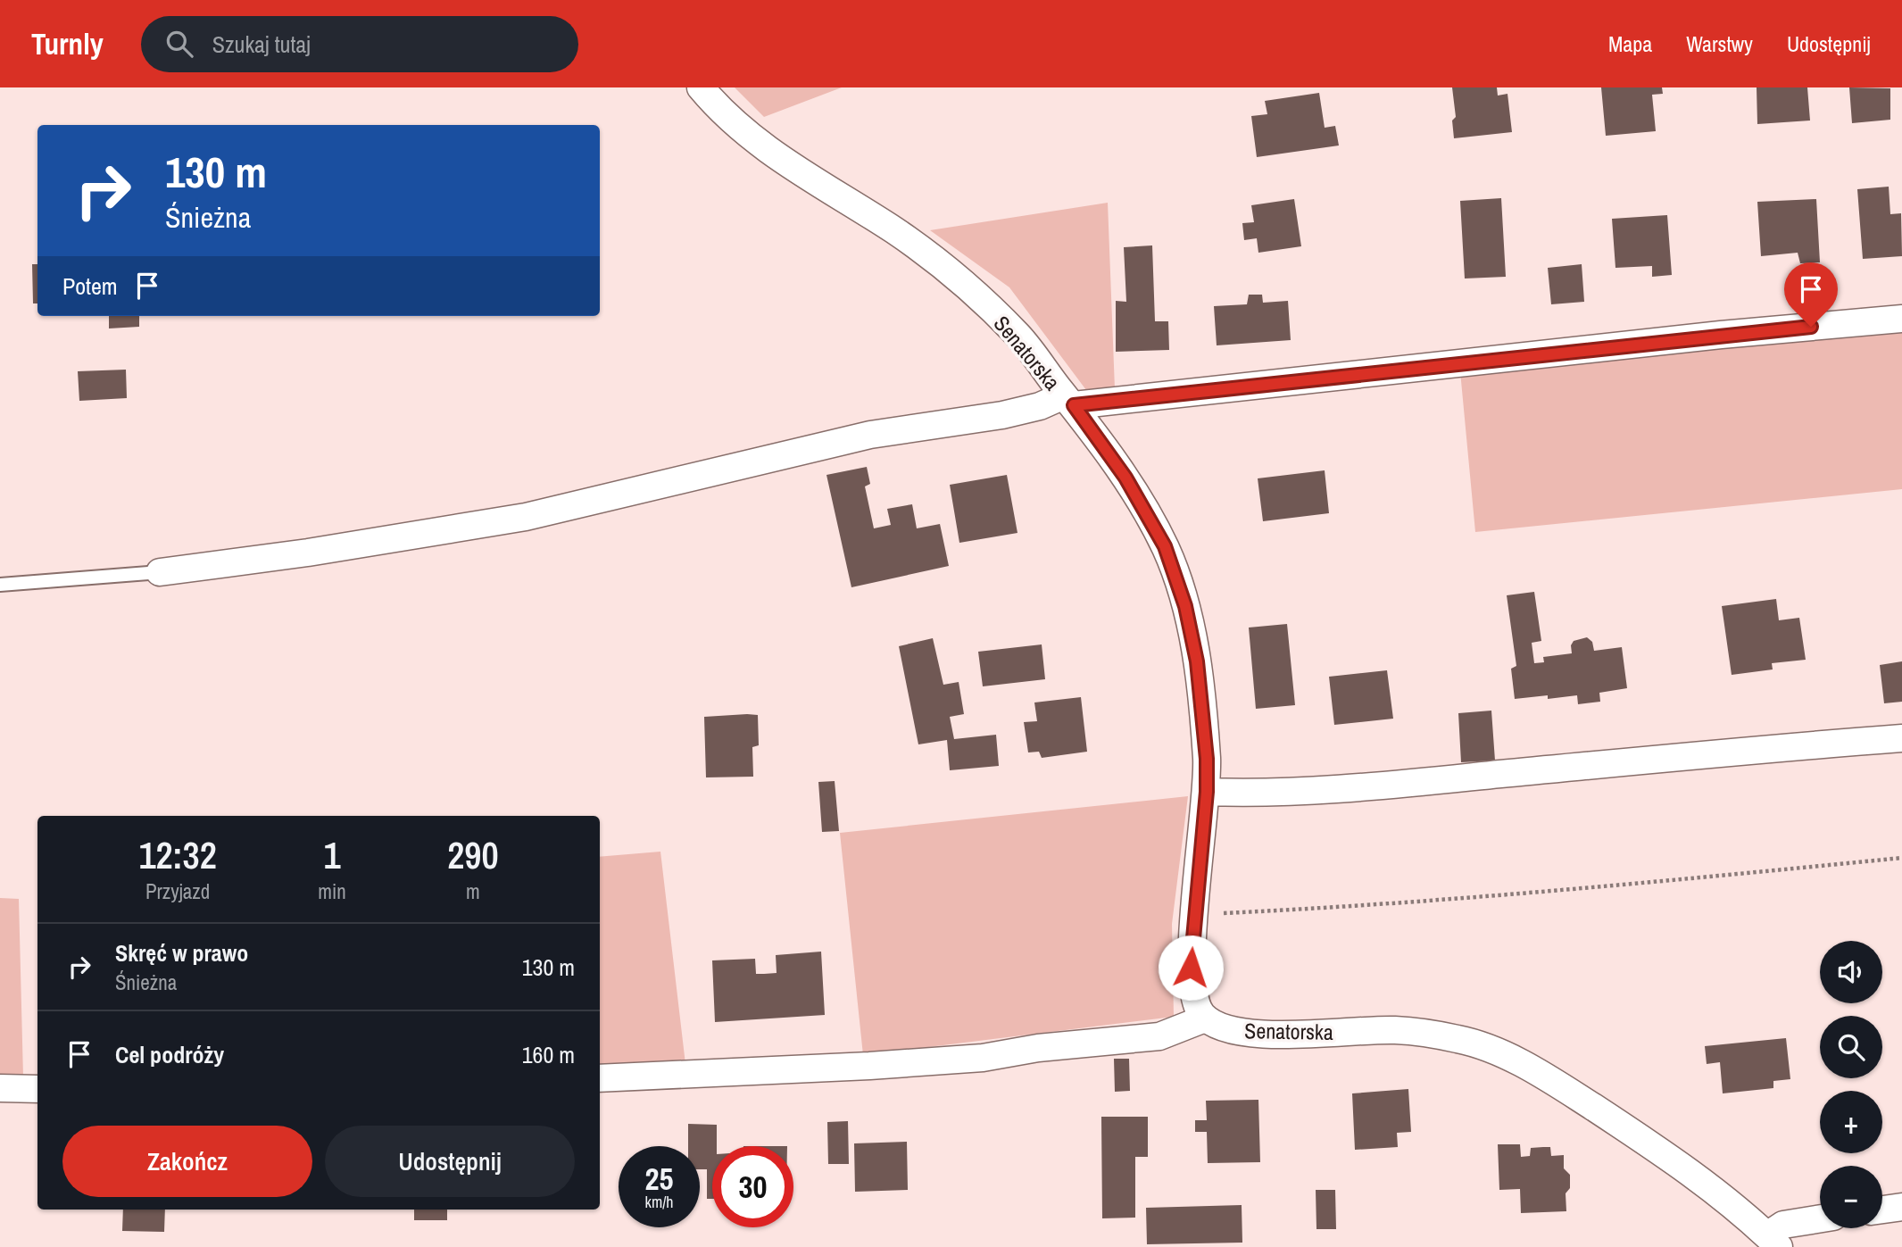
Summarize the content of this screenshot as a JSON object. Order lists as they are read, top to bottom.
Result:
{
  "streets": {
    "street": ["Senatorska"]
  },
  "page": {
    "header": "Turnly",
    "search": "Szukaj tutaj",
    "nav": ["Mapa", "Warstwy", "Udostępnij"],
    "turn": ["130 m", "Śnieżna"],
    "then": "Potem",
    "eta": [
      "12:32",
      "Przyjazd",
      "1",
      "min",
      "290",
      "m"
    ],
    "list": [
      {
        "name": "Skręć w prawo",
        "note": "Śnieżna",
        "value": "130 m"
      },
      {
        "name": "Cel podróży",
        "value": "160 m"
      }
    ],
    "map_buttons": ["+", "−"],
    "buttons": ["Zakończ", "Udostępnij"],
    "speed": "25 km/h",
    "limit": "30"
  }
}
